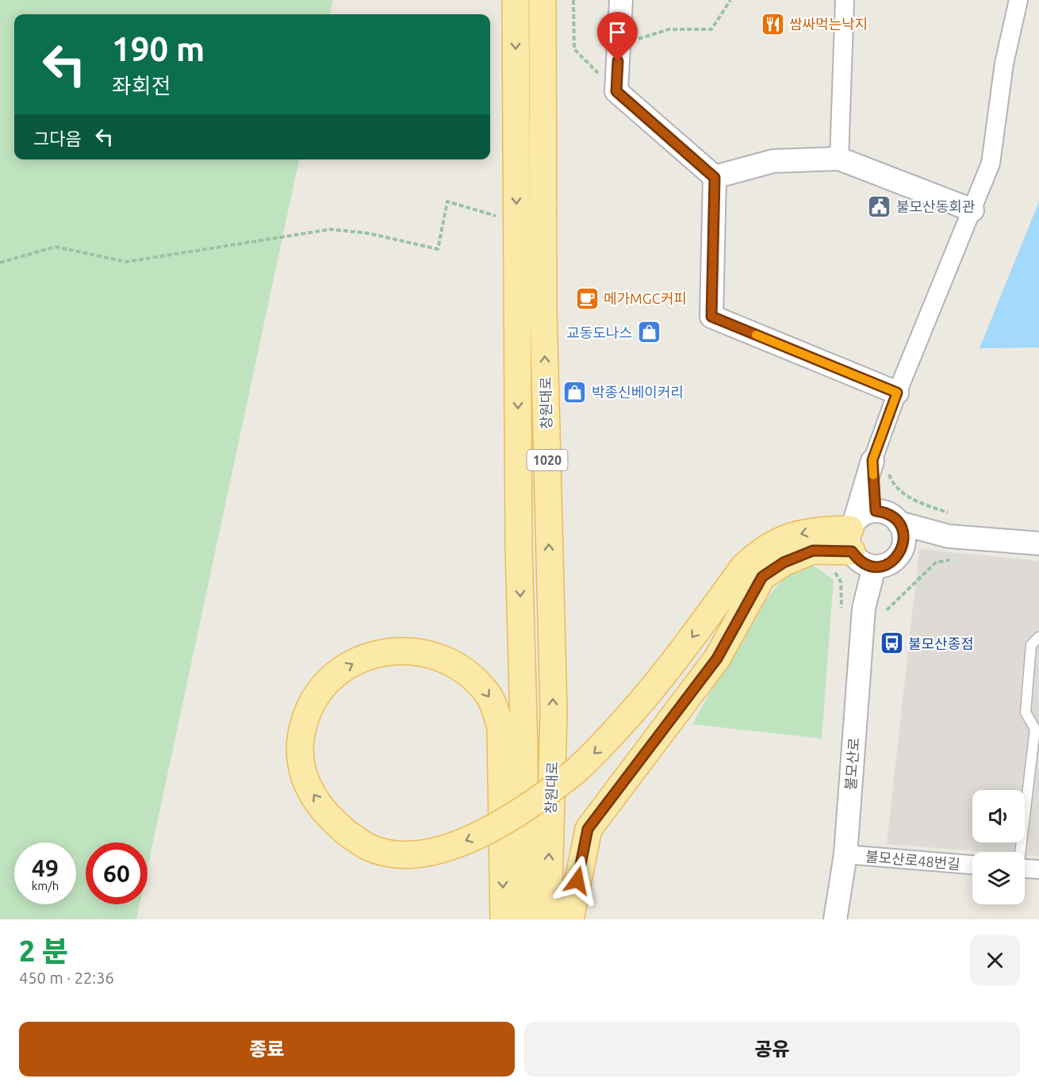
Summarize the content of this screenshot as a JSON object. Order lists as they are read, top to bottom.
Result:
{
  "streets": {
    "main road": ["창원대로", "1020"],
    "street": ["불모산로", "불모산로48번길"]
  },
  "crossings": [
    ["불모산로", "불모산로48번길"]
  ],
  "places": {
    "restaurant": ["쌈싸먹는낙지"],
    "public building": ["불모산동회관"],
    "cafe": ["메가MGC커피"],
    "shop": ["교동도나스", "박종신베이커리"],
    "bus stop": ["불모산종점"]
  },
  "page": {
    "turn": ["190 m", "좌회전"],
    "then": "그다음",
    "speed": "49 km/h",
    "limit": "60",
    "heading": ["2 분", "450 m · 22:36"],
    "buttons": ["종료", "공유"]
  }
}
